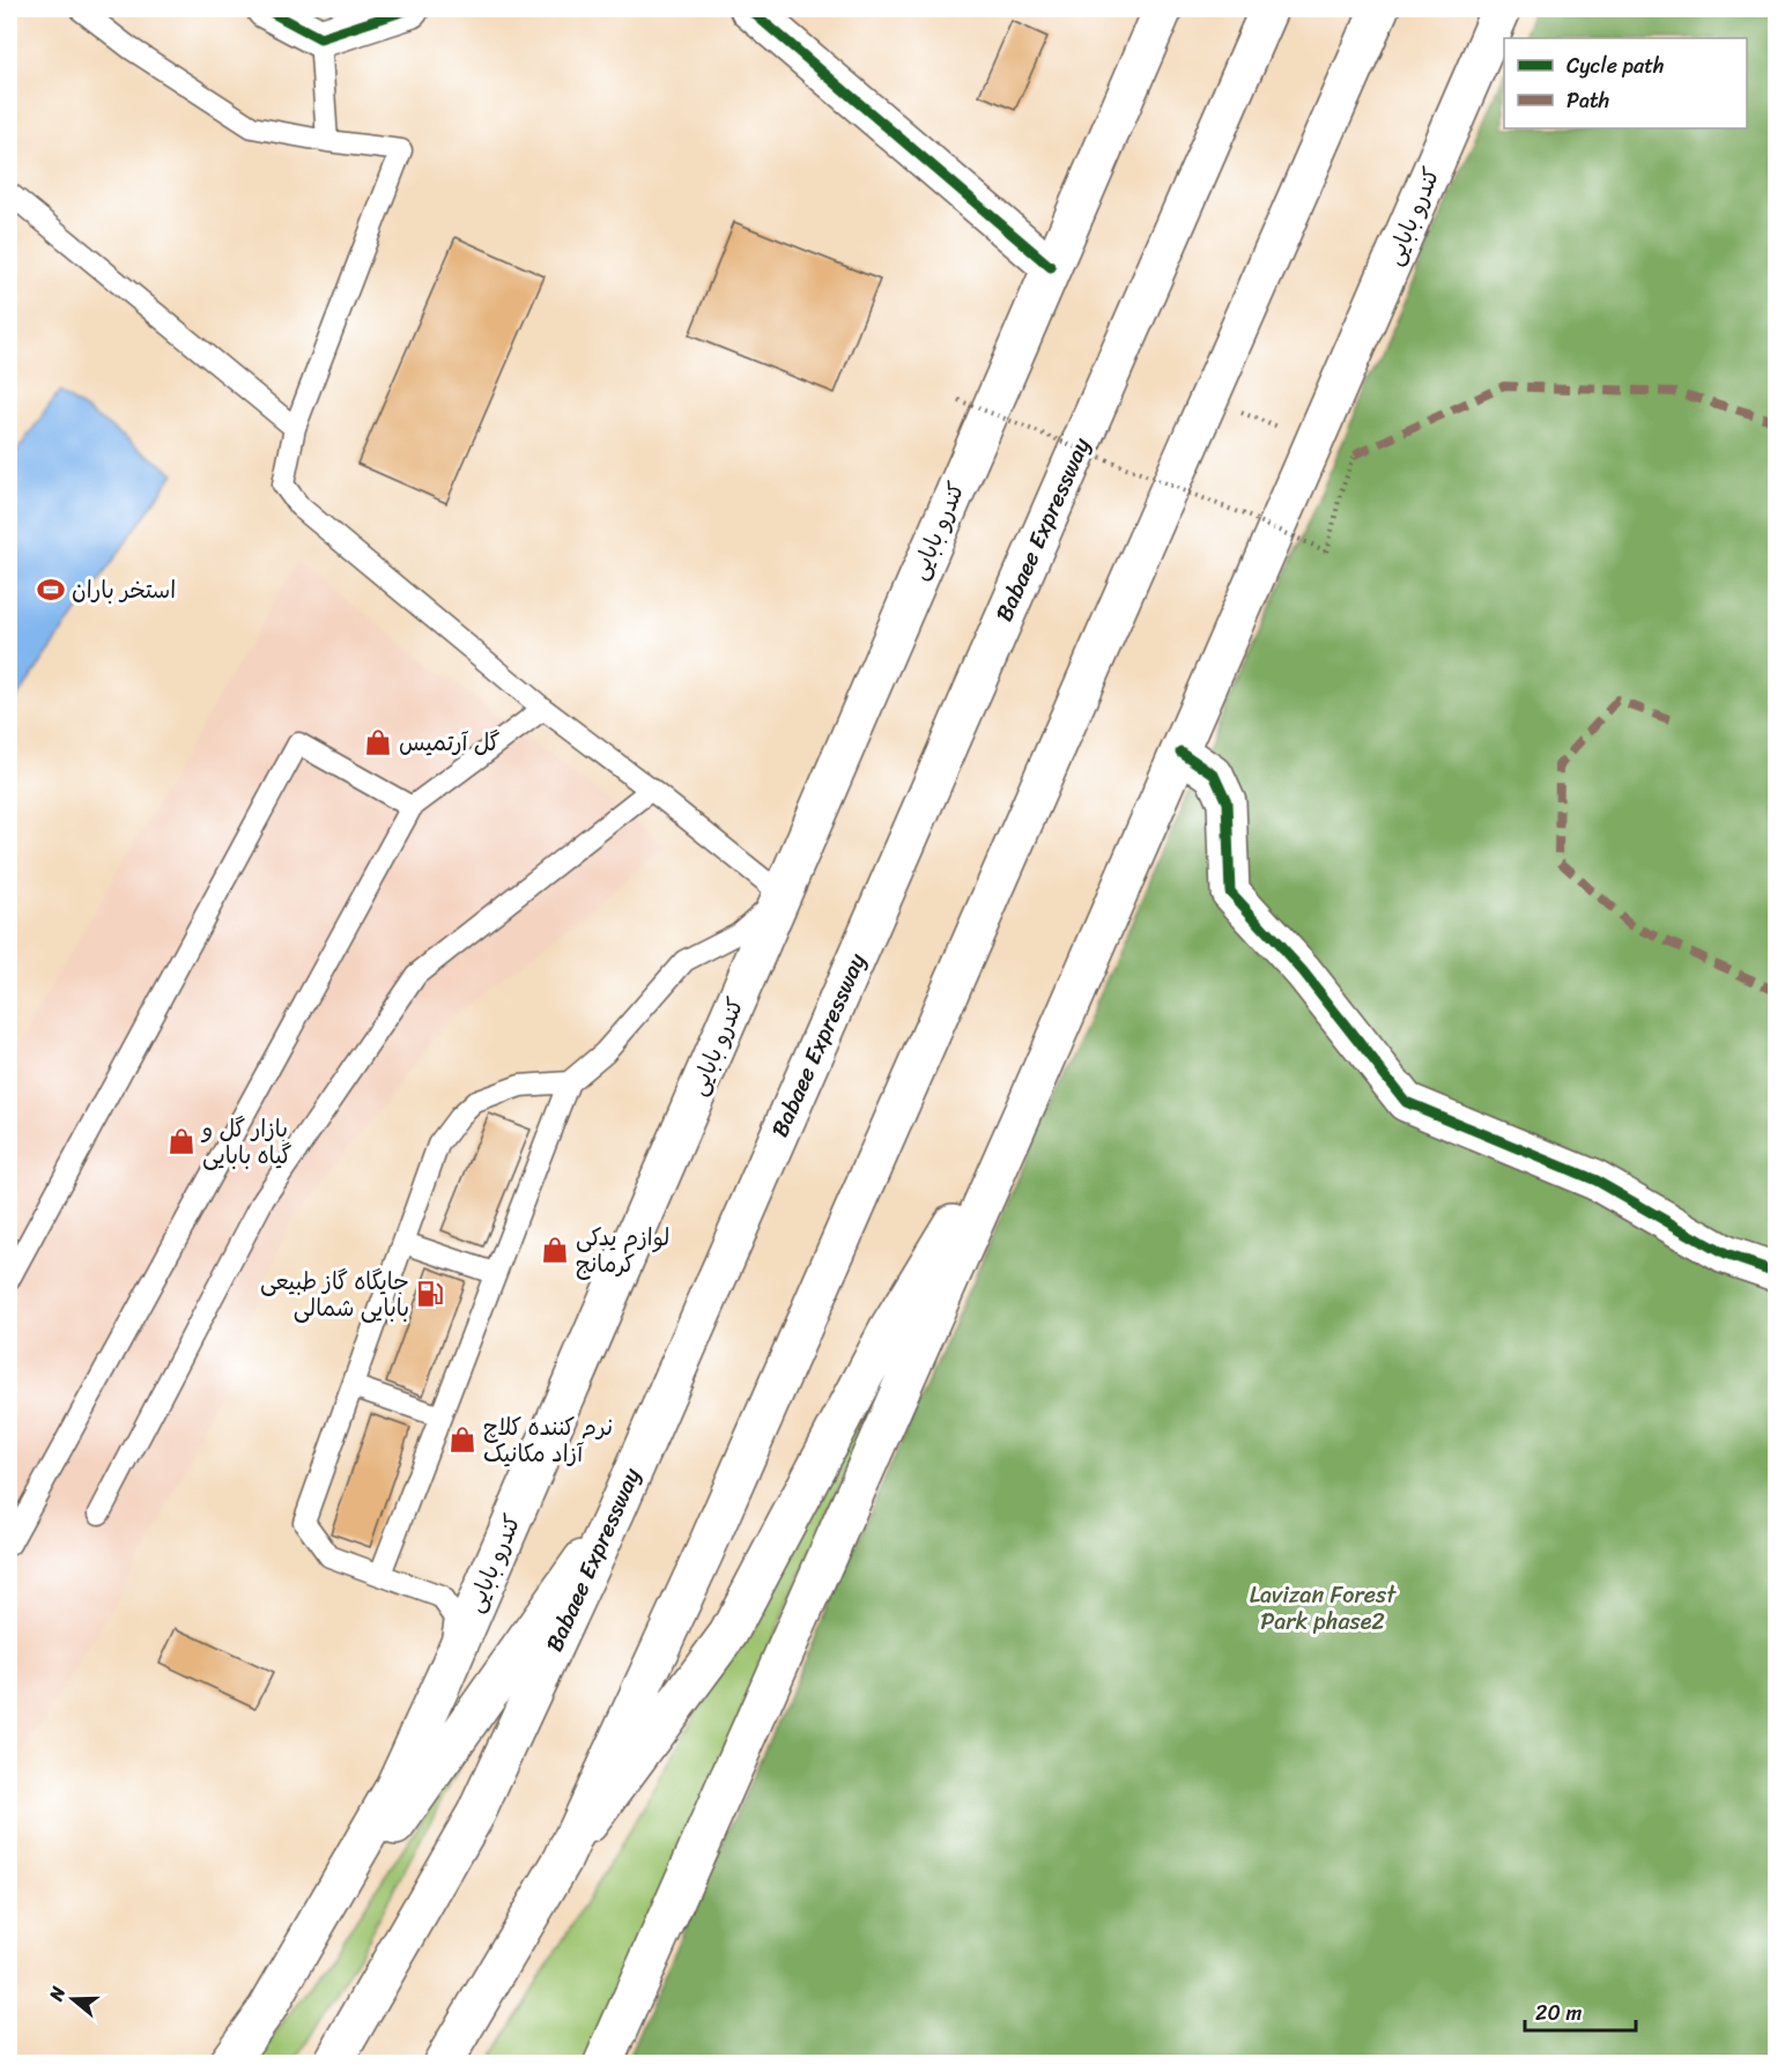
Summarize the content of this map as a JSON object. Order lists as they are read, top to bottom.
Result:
{
  "streets": {
    "main road": ["کندرو بابایی", "Babaee Expressway"]
  },
  "parks": ["Lavizan Forest Park phase2"],
  "places": {
    "sports": ["استخر باران"],
    "shop": [
      "گل آرتمیس",
      "بازار گل و گیاه بابایی",
      "لوازم یدکی کرمانج",
      "نرم کننده کلاچ آزاد مکانیک"
    ],
    "fuel station": ["جایگاه گاز طبیعی بابایی شمالی"]
  },
  "legend": ["Cycle path", "Path"],
  "scale_bar": "20 m",
  "north": "left"
}
